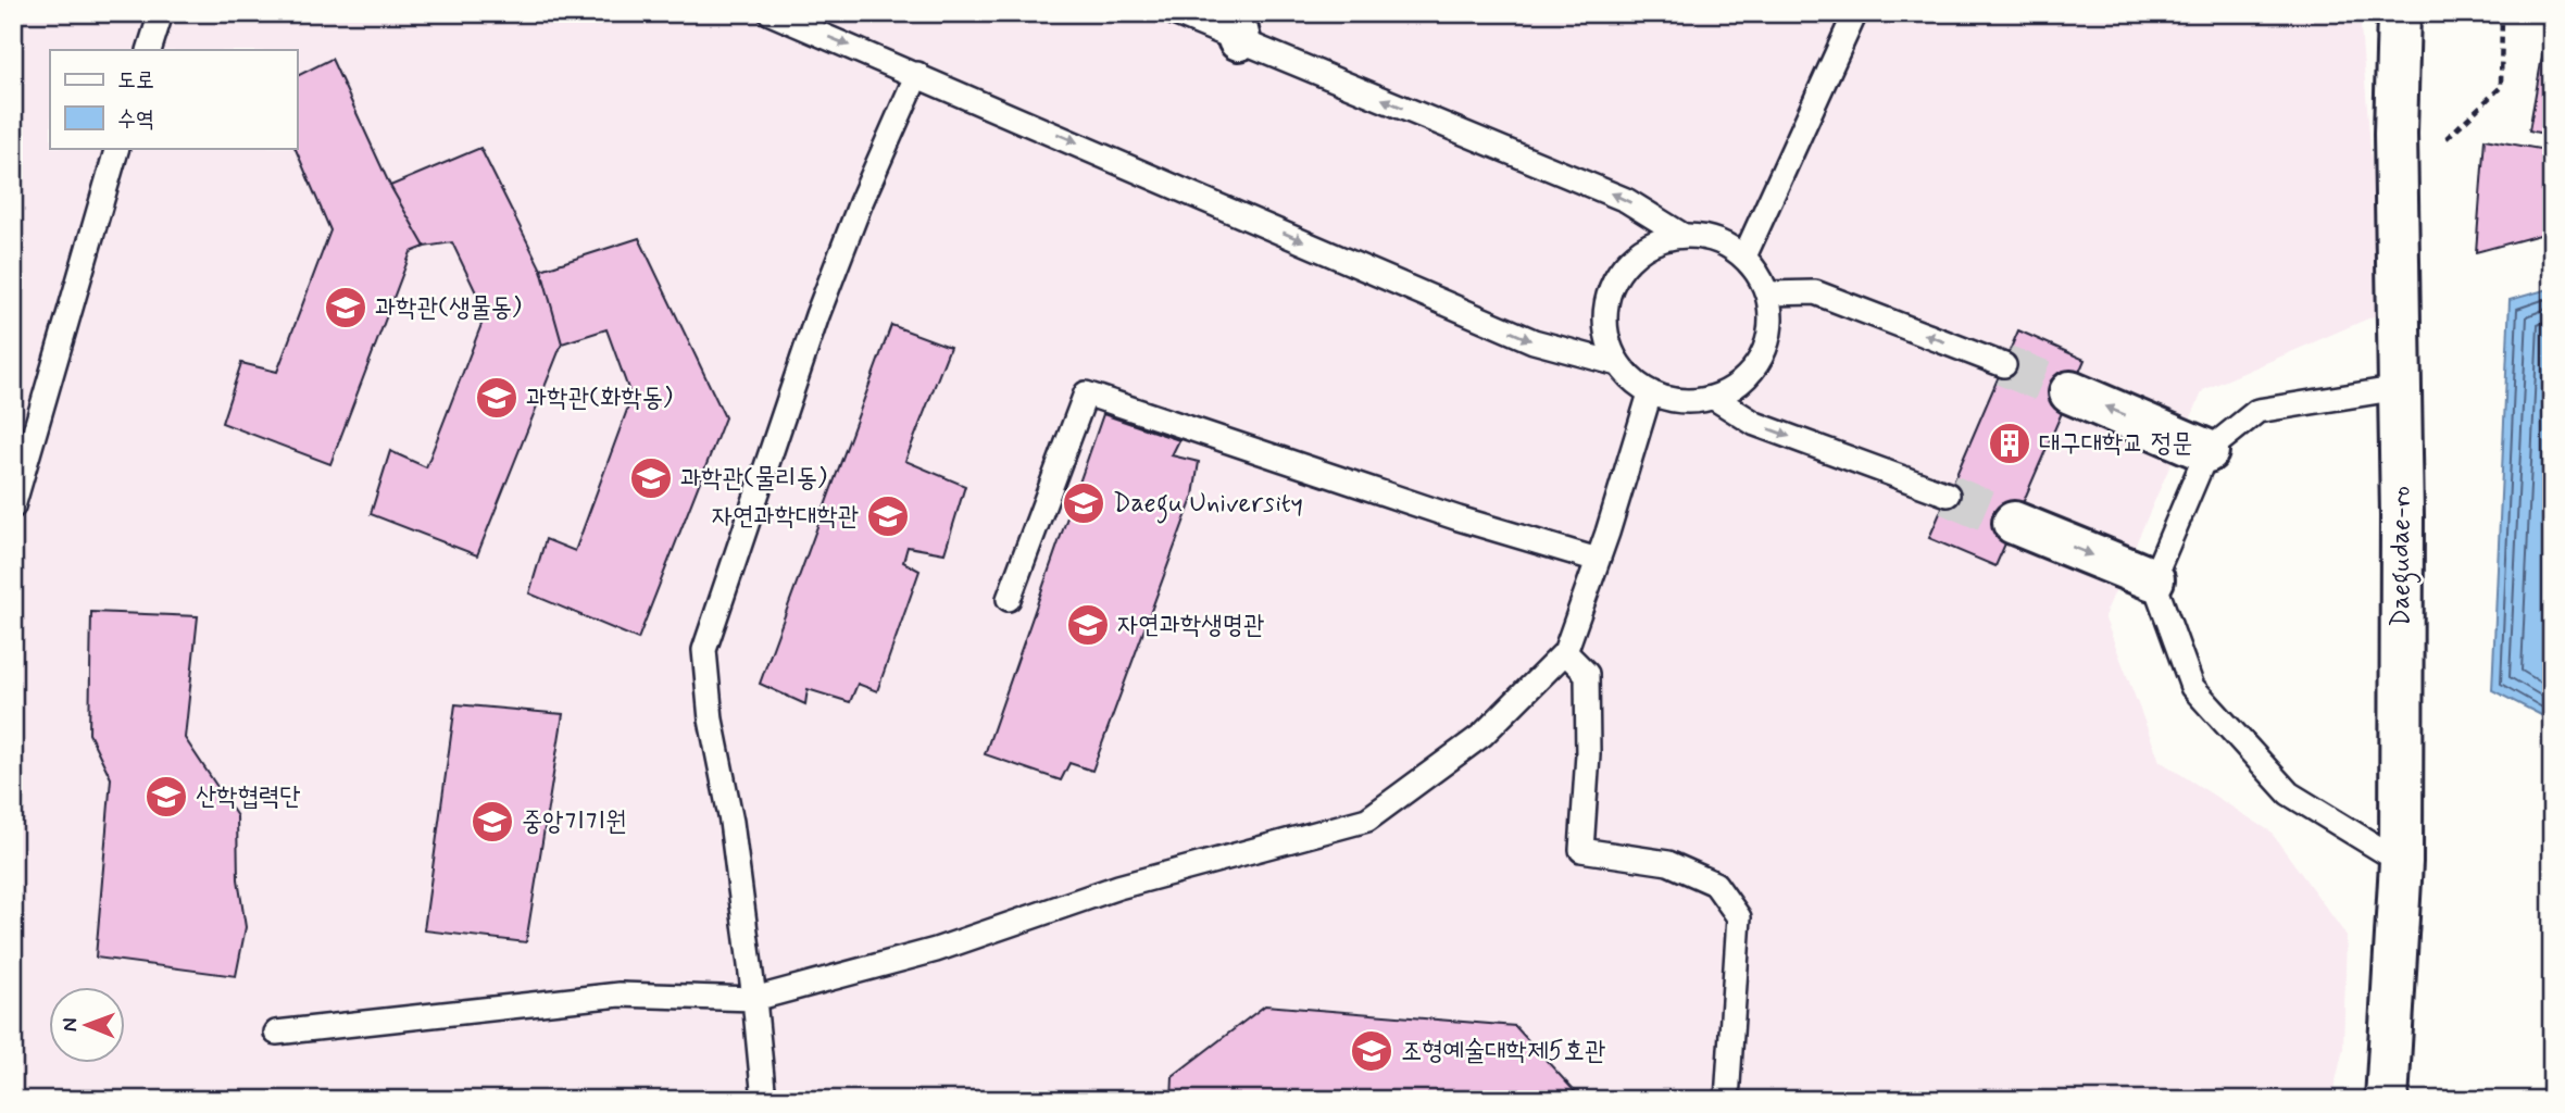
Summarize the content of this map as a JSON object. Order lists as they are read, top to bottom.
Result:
{
  "streets": {
    "street": ["Daegudae-ro"]
  },
  "places": {
    "school or university": [
      "과학관(생물동)",
      "과학관(화학동)",
      "과학관(물리동)",
      "Daegu University",
      "자연과학대학관",
      "자연과학생명관",
      "산학협력단",
      "중앙기기원",
      "조형예술대학제5호관"
    ],
    "building": ["대구대학교 정문"]
  },
  "legend": ["도로", "수역"],
  "north": "left"
}
